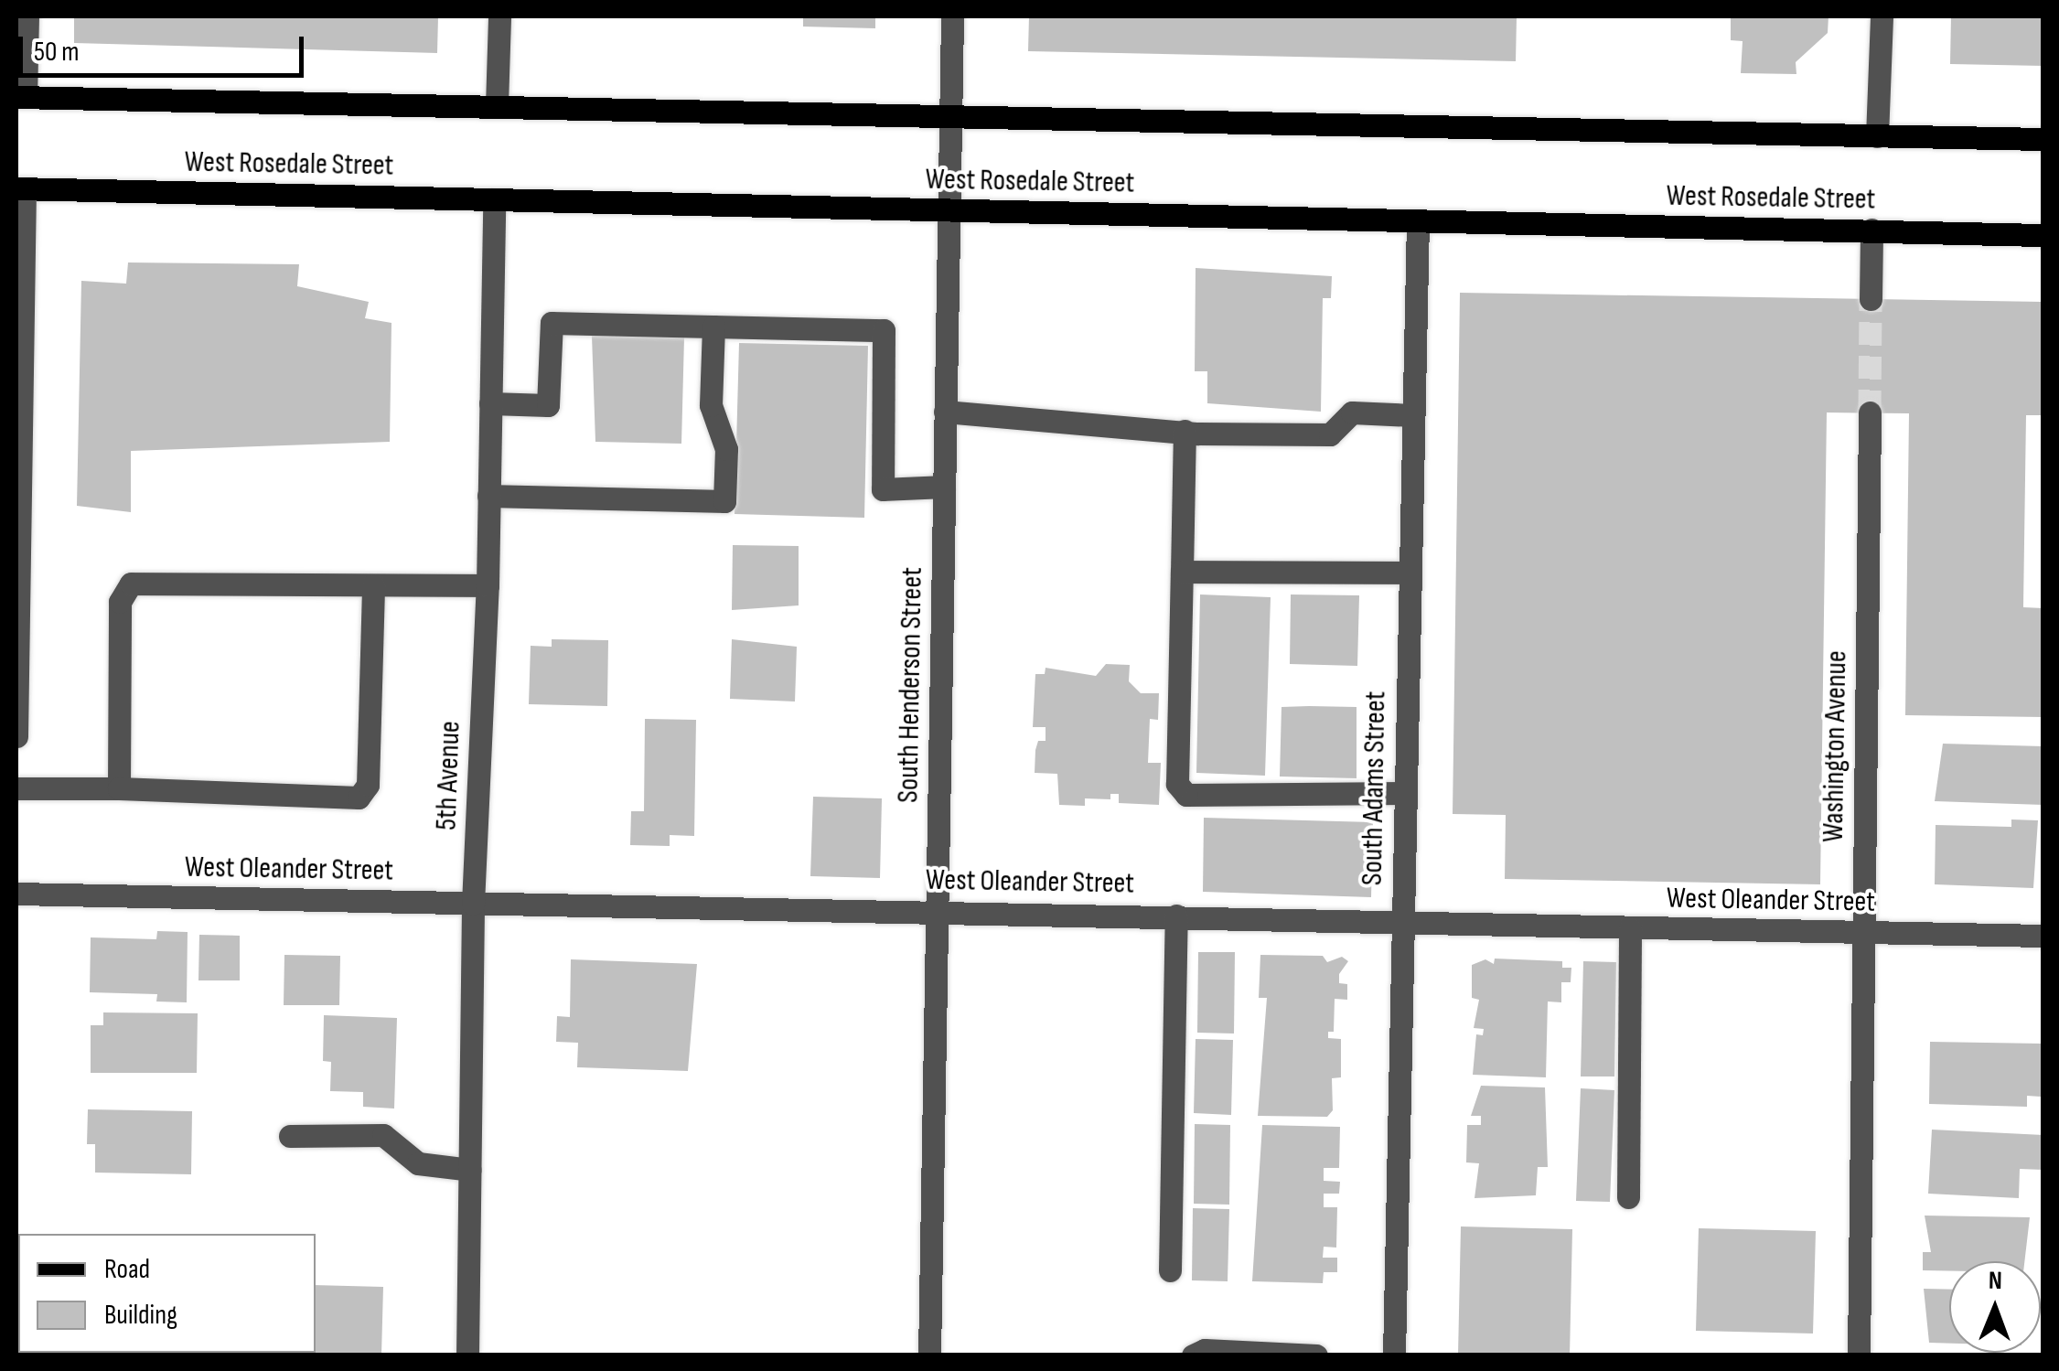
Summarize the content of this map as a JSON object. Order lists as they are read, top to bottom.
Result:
{
  "streets": {
    "main road": ["West Rosedale Street"],
    "street": [
      "South Henderson Street",
      "Washington Avenue",
      "5th Avenue",
      "South Adams Street",
      "West Oleander Street"
    ]
  },
  "crossings": [
    ["West Rosedale Street", "South Henderson Street"],
    ["West Rosedale Street", "5th Avenue"],
    ["West Rosedale Street", "South Adams Street"],
    ["South Henderson Street", "West Oleander Street"],
    ["Washington Avenue", "West Oleander Street"],
    ["5th Avenue", "West Oleander Street"],
    ["South Adams Street", "West Oleander Street"]
  ],
  "legend": ["Road", "Building"],
  "scale_bar": "50 m",
  "north": "top"
}
